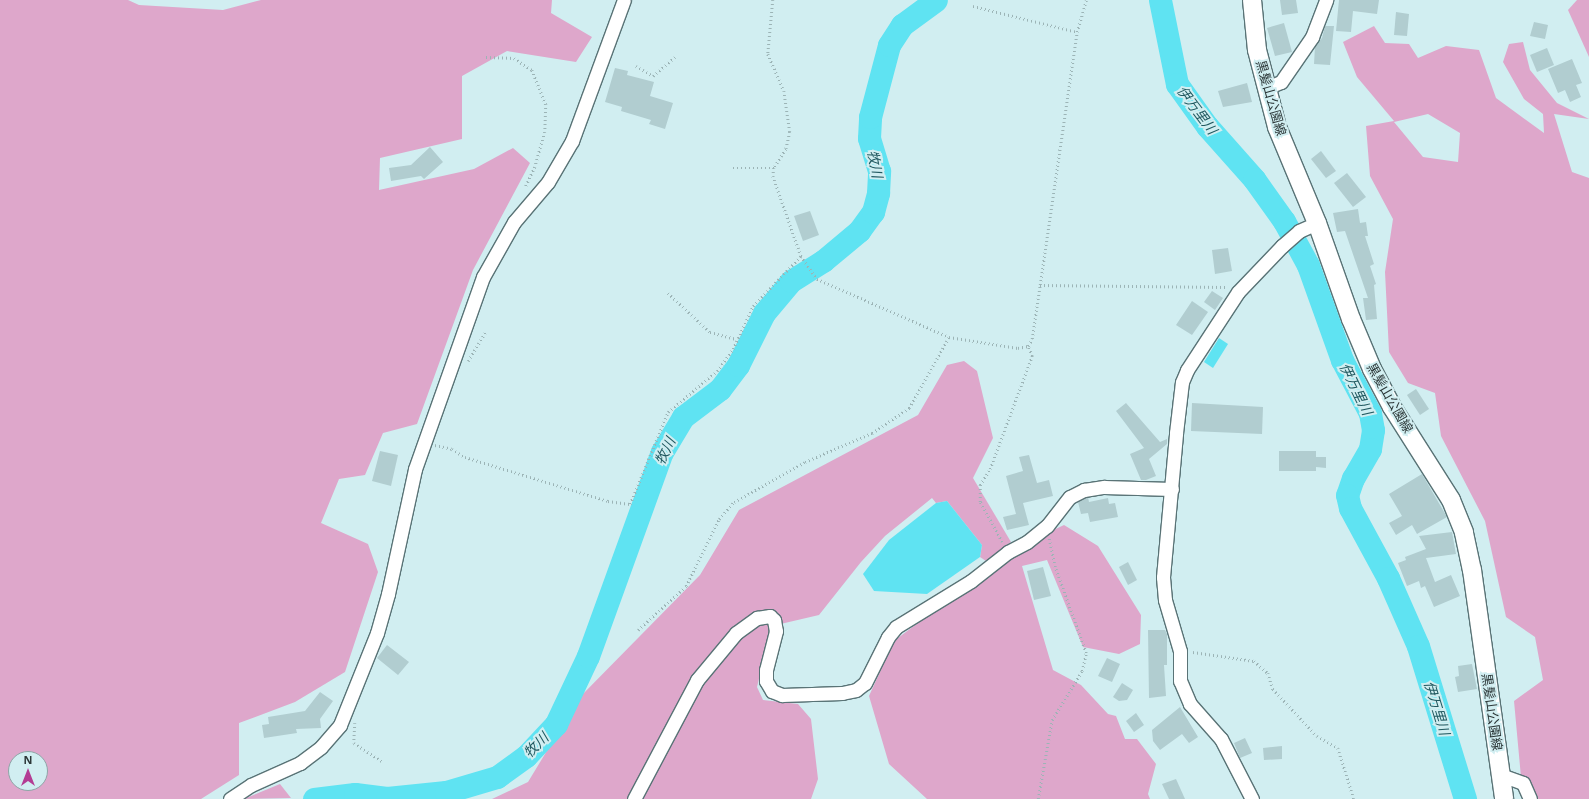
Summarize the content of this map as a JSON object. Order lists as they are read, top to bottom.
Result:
{
  "streets": {
    "main road": ["黒髪山公園線"]
  },
  "water": ["伊万里川", "牧川"],
  "north": "top"
}
